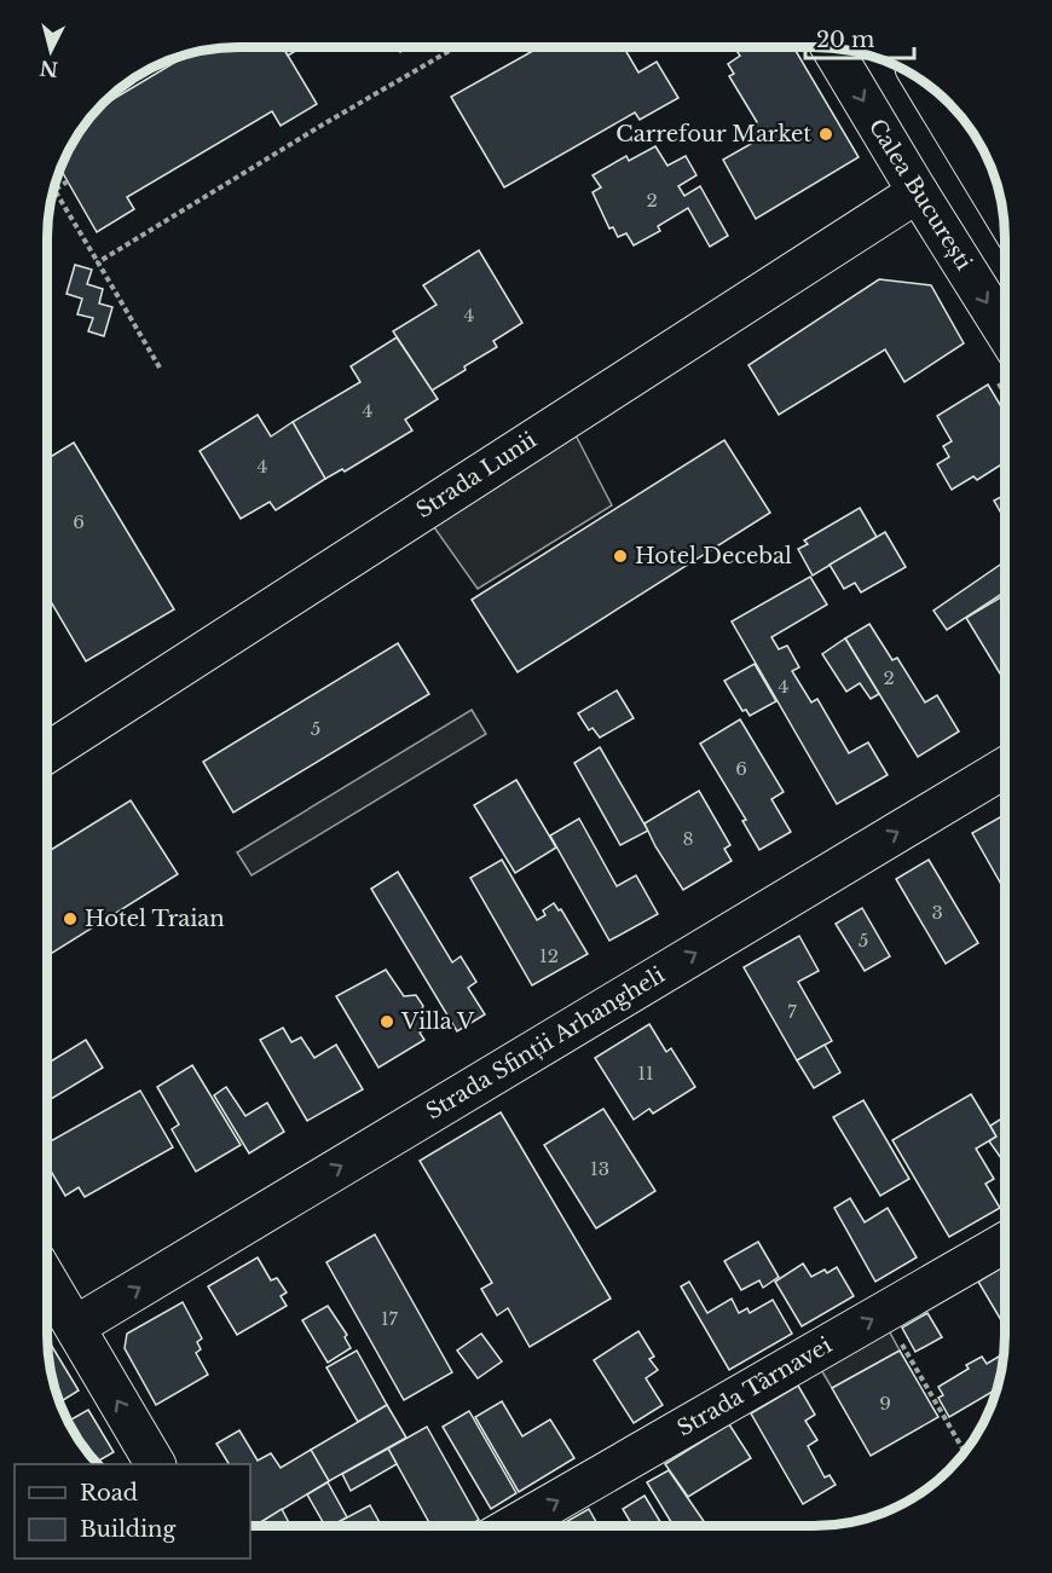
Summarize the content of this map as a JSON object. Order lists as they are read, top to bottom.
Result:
{
  "streets": {
    "street": [
      "Calea București",
      "Strada Lunii",
      "Strada Sfinții Arhangheli",
      "Strada Târnavei"
    ]
  },
  "crossings": [
    ["Calea București", "Strada Lunii"]
  ],
  "one_way": ["Strada Sfinții Arhangheli", "Strada Târnavei"],
  "places": [
    "Carrefour Market",
    "Hotel Decebal",
    "Hotel Traian",
    "Villa V"
  ],
  "house_numbers": [
    "2",
    "4",
    "4",
    "4",
    "6",
    "2",
    "4",
    "5",
    "6",
    "8",
    "3",
    "5",
    "12",
    "7",
    "11",
    "13",
    "17",
    "9"
  ],
  "legend": ["Road", "Building"],
  "scale_bar": "20 m",
  "north": "bottom"
}
